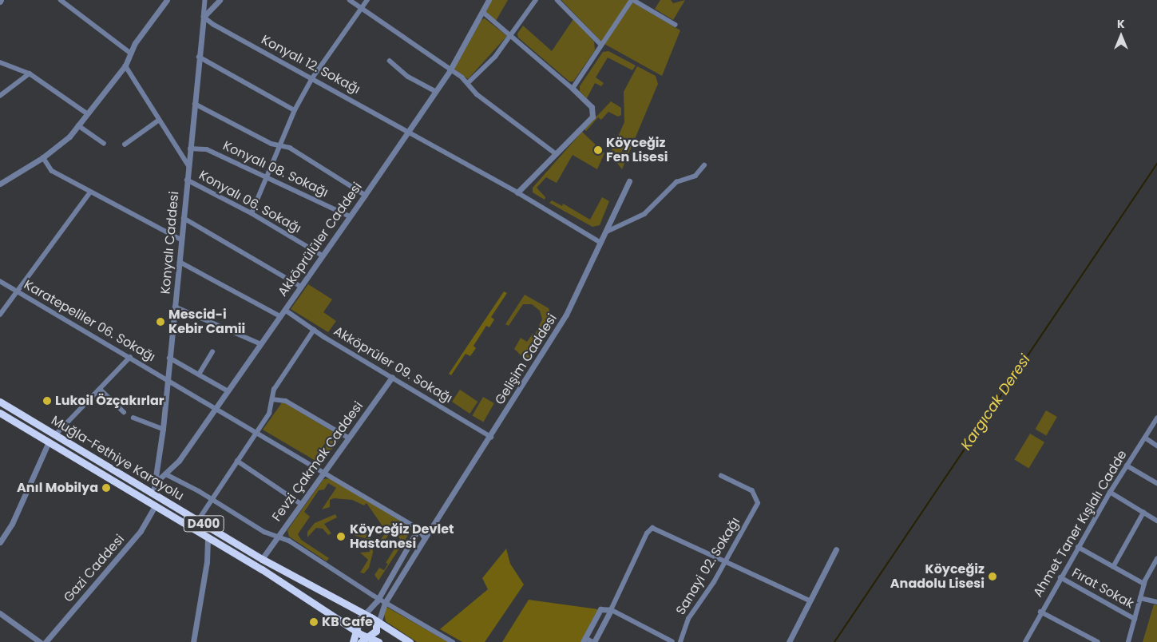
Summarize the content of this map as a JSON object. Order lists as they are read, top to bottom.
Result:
{
  "streets": {
    "highway": ["Muğla-Fethiye Karayolu", "D400"],
    "street": [
      "Konyalı 12. Sokağı",
      "Konyalı 08. Sokağı",
      "Konyalı 06. Sokağı",
      "Akköprülüler Caddesi",
      "Konyalı Caddesi",
      "Karatepeliler 06. Sokağı",
      "Gelişim Caddesi",
      "Akköprüler 09. Sokağı",
      "Fevzi Çakmak Caddesi",
      "Ahmet Taner Kışlalı Cadde",
      "Sanayi 02. Sokağı",
      "Gazi Caddesi",
      "Fırat Sokak"
    ]
  },
  "crossings": [
    ["Konyalı 12. Sokağı", "Akköprülüler Caddesi"],
    ["Konyalı 12. Sokağı", "Konyalı Caddesi"],
    ["Konyalı 12. Sokağı", "Gelişim Caddesi"],
    ["Konyalı 08. Sokağı", "Akköprülüler Caddesi"],
    ["Konyalı 08. Sokağı", "Konyalı Caddesi"],
    ["Konyalı 06. Sokağı", "Akköprülüler Caddesi"],
    ["Konyalı 06. Sokağı", "Konyalı Caddesi"],
    ["Akköprülüler Caddesi", "Konyalı Caddesi"],
    ["Akköprülüler Caddesi", "Karatepeliler 06. Sokağı"],
    ["Akköprülüler Caddesi", "Akköprüler 09. Sokağı"],
    ["Konyalı Caddesi", "Karatepeliler 06. Sokağı"],
    ["Konyalı Caddesi", "Muğla-Fethiye Karayolu"],
    ["Karatepeliler 06. Sokağı", "Fevzi Çakmak Caddesi"],
    ["Gelişim Caddesi", "Akköprüler 09. Sokağı"],
    ["Gelişim Caddesi", "Muğla-Fethiye Karayolu"],
    ["Akköprüler 09. Sokağı", "Fevzi Çakmak Caddesi"],
    ["Muğla-Fethiye Karayolu", "Fevzi Çakmak Caddesi"],
    ["Muğla-Fethiye Karayolu", "Gazi Caddesi"],
    ["Ahmet Taner Kışlalı Cadde", "Fırat Sokak"]
  ],
  "water": ["Kargıcak Deresi"],
  "places": [
    "Köyceğiz Fen Lisesi",
    "Mescid-i Kebir Camii",
    "Lukoil Özçakırlar",
    "Anıl Mobilya",
    "Köyceğiz Devlet Hastanesi",
    "Köyceğiz Anadolu Lisesi",
    "KB Cafe"
  ],
  "north": "top"
}
